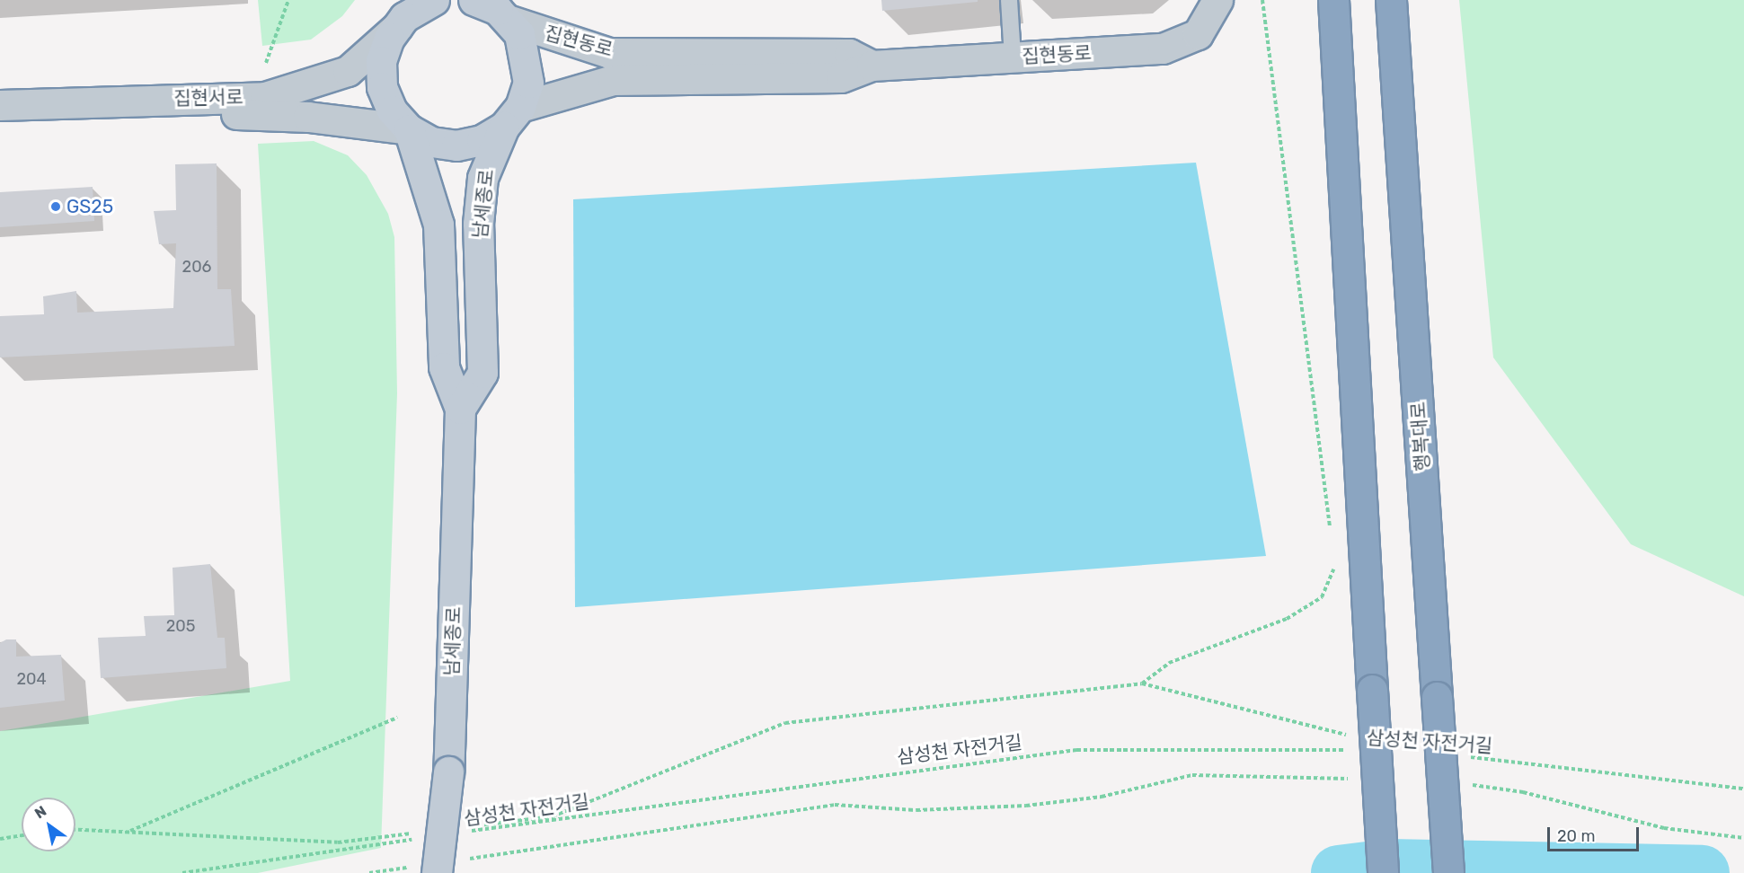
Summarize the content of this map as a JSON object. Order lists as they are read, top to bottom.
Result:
{
  "streets": {
    "highway": ["행복대로"],
    "street": ["집현동로", "집현서로", "남세종로"],
    "path": ["삼성천 자전거길"]
  },
  "crossings": [
    ["집현동로", "남세종로"],
    ["집현서로", "남세종로"]
  ],
  "places": ["GS25"],
  "house_numbers": ["206", "205", "204"],
  "scale_bar": "20 m",
  "north": "top left"
}
